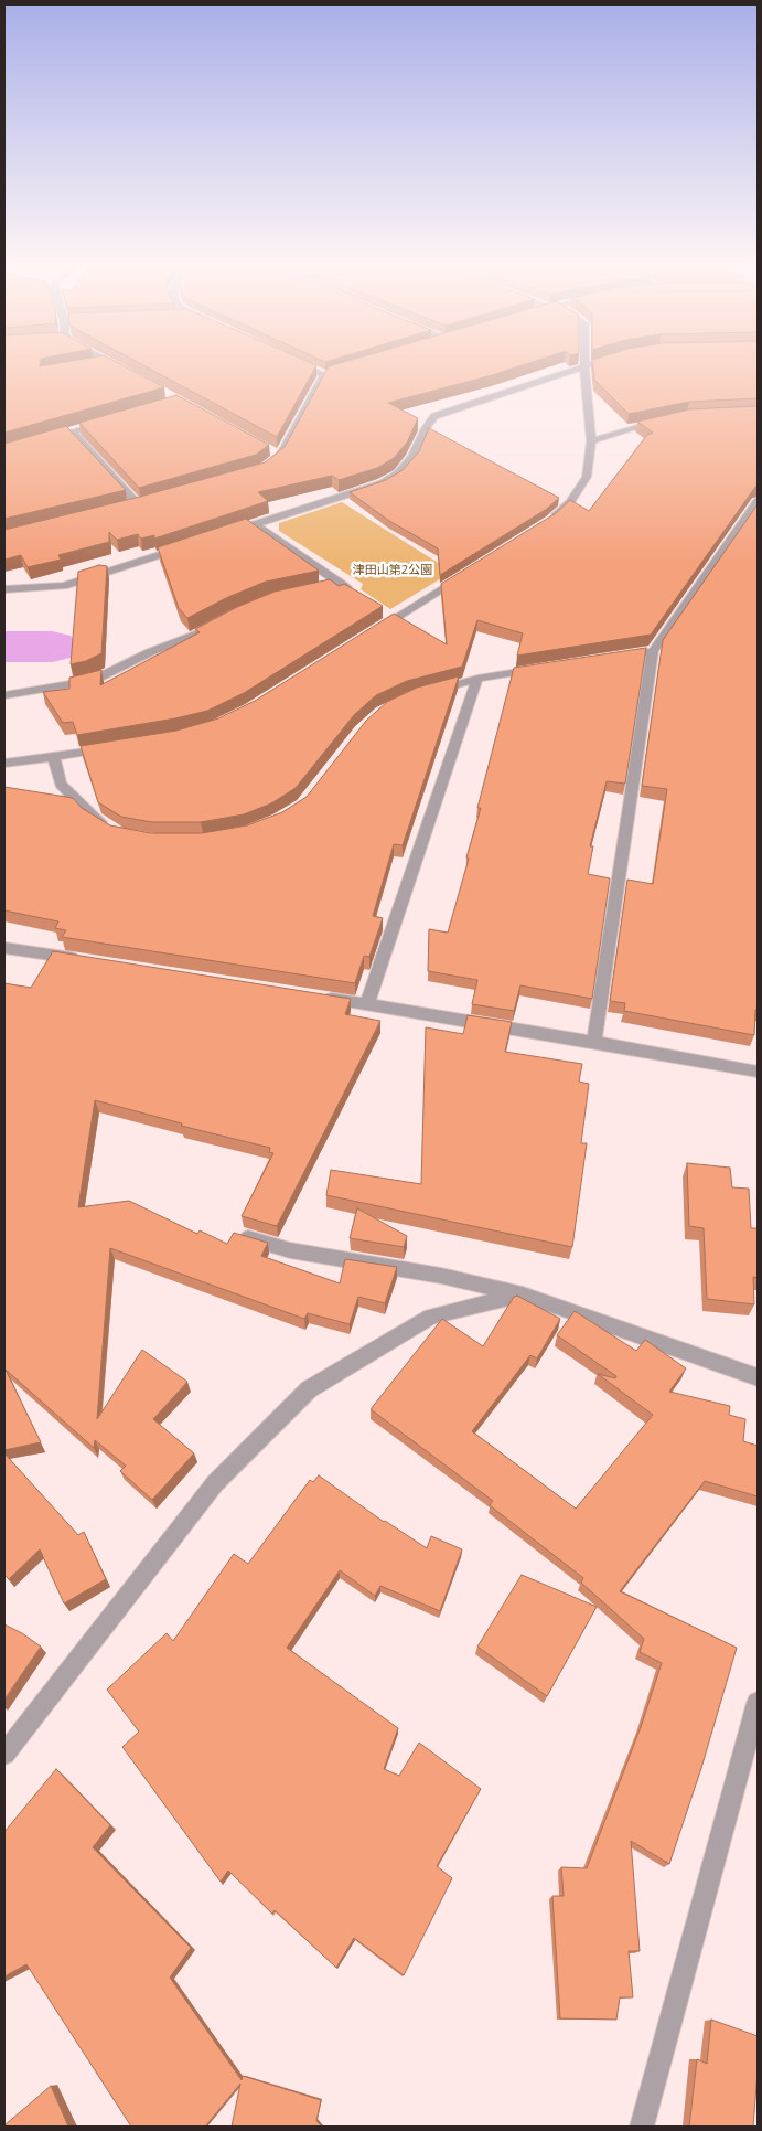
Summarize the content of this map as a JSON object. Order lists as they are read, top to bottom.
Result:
{
  "parks": ["津田山第2公園"]
}
